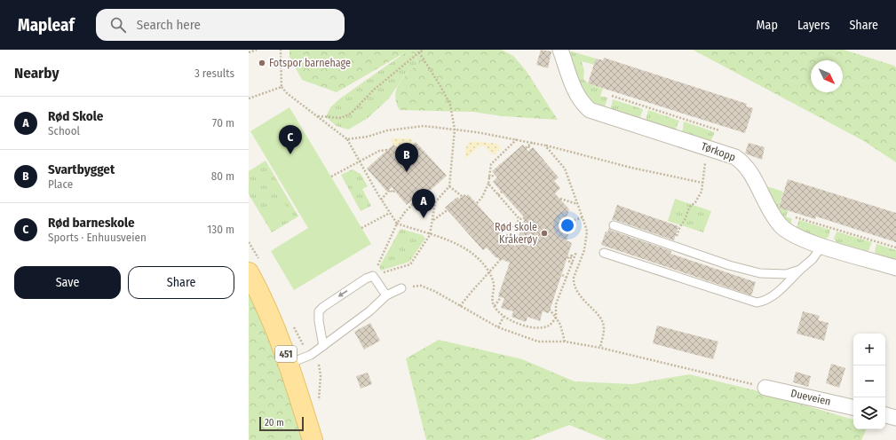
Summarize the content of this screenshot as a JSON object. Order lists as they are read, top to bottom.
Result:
{
  "streets": {
    "main road": ["451"],
    "street": ["Tørkopp", "Dueveien"]
  },
  "places": ["Fotspor barnehage", "Rød skole Kråkerøy"],
  "scale_bar": "20 m",
  "north": "bottom right",
  "page": {
    "header": "Mapleaf",
    "search": "Search here",
    "nav": ["Map", "Layers", "Share"],
    "heading": ["Nearby", "3 results"],
    "list": [
      {
        "mark": "A",
        "name": "Rød Skole",
        "note": "School",
        "value": "70 m"
      },
      {
        "mark": "B",
        "name": "Svartbygget",
        "note": "Place",
        "value": "80 m"
      },
      {
        "mark": "C",
        "name": "Rød barneskole",
        "note": "Sports · Enhuusveien",
        "value": "130 m"
      }
    ],
    "pins": ["C", "B", "A"],
    "buttons": ["Save", "Share"],
    "map_buttons": ["+", "−"],
    "scale": "20 m"
  }
}
